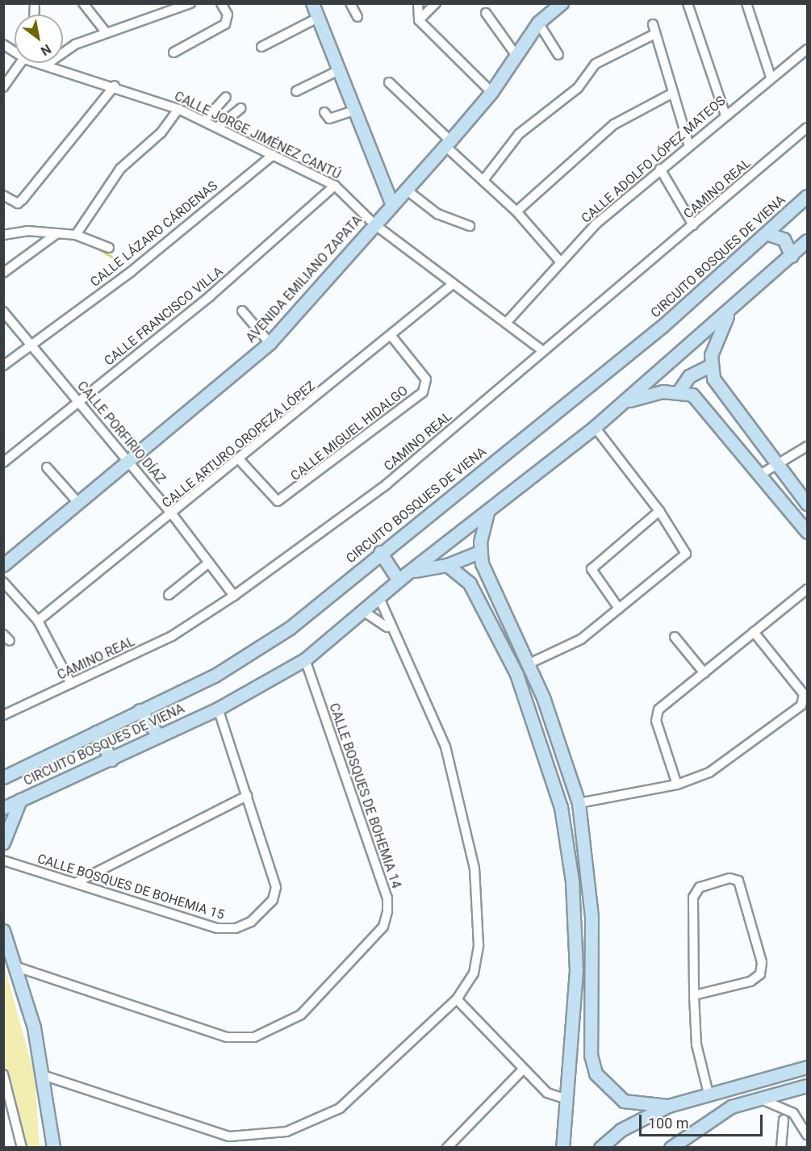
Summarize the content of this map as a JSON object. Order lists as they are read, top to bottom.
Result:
{
  "streets": {
    "street": [
      "CALLE JORGE JIMÉNEZ CANTÚ",
      "CALLE ADOLFO LÓPEZ MATEOS",
      "CAMINO REAL",
      "CALLE LÁZARO CÁRDENAS",
      "CIRCUITO BOSQUES DE VIENA",
      "AVENIDA EMILIANO ZAPATA",
      "CALLE FRANCISCO VILLA",
      "CALLE PORFIRIO DÍAZ",
      "CALLE MIGUEL HIDALGO",
      "CALLE ARTURO OROPEZA LÓPEZ",
      "CALLE BOSQUES DE BOHEMIA 14",
      "CALLE BOSQUES DE BOHEMIA 15"
    ]
  },
  "crossings": [
    ["CALLE JORGE JIMÉNEZ CANTÚ", "CALLE ADOLFO LÓPEZ MATEOS"],
    ["CALLE JORGE JIMÉNEZ CANTÚ", "CAMINO REAL"],
    ["CALLE JORGE JIMÉNEZ CANTÚ", "CALLE LÁZARO CÁRDENAS"],
    ["CALLE JORGE JIMÉNEZ CANTÚ", "AVENIDA EMILIANO ZAPATA"],
    ["CALLE JORGE JIMÉNEZ CANTÚ", "CALLE FRANCISCO VILLA"],
    ["CALLE JORGE JIMÉNEZ CANTÚ", "CALLE ARTURO OROPEZA LÓPEZ"],
    ["CAMINO REAL", "CALLE PORFIRIO DÍAZ"],
    ["CALLE LÁZARO CÁRDENAS", "CALLE PORFIRIO DÍAZ"],
    ["CIRCUITO BOSQUES DE VIENA", "CALLE BOSQUES DE BOHEMIA 14"],
    ["CIRCUITO BOSQUES DE VIENA", "CALLE BOSQUES DE BOHEMIA 15"],
    ["AVENIDA EMILIANO ZAPATA", "CALLE PORFIRIO DÍAZ"],
    ["CALLE FRANCISCO VILLA", "CALLE PORFIRIO DÍAZ"],
    ["CALLE PORFIRIO DÍAZ", "CALLE ARTURO OROPEZA LÓPEZ"],
    ["CALLE MIGUEL HIDALGO", "CALLE ARTURO OROPEZA LÓPEZ"]
  ],
  "scale_bar": "100 m",
  "north": "bottom right"
}
